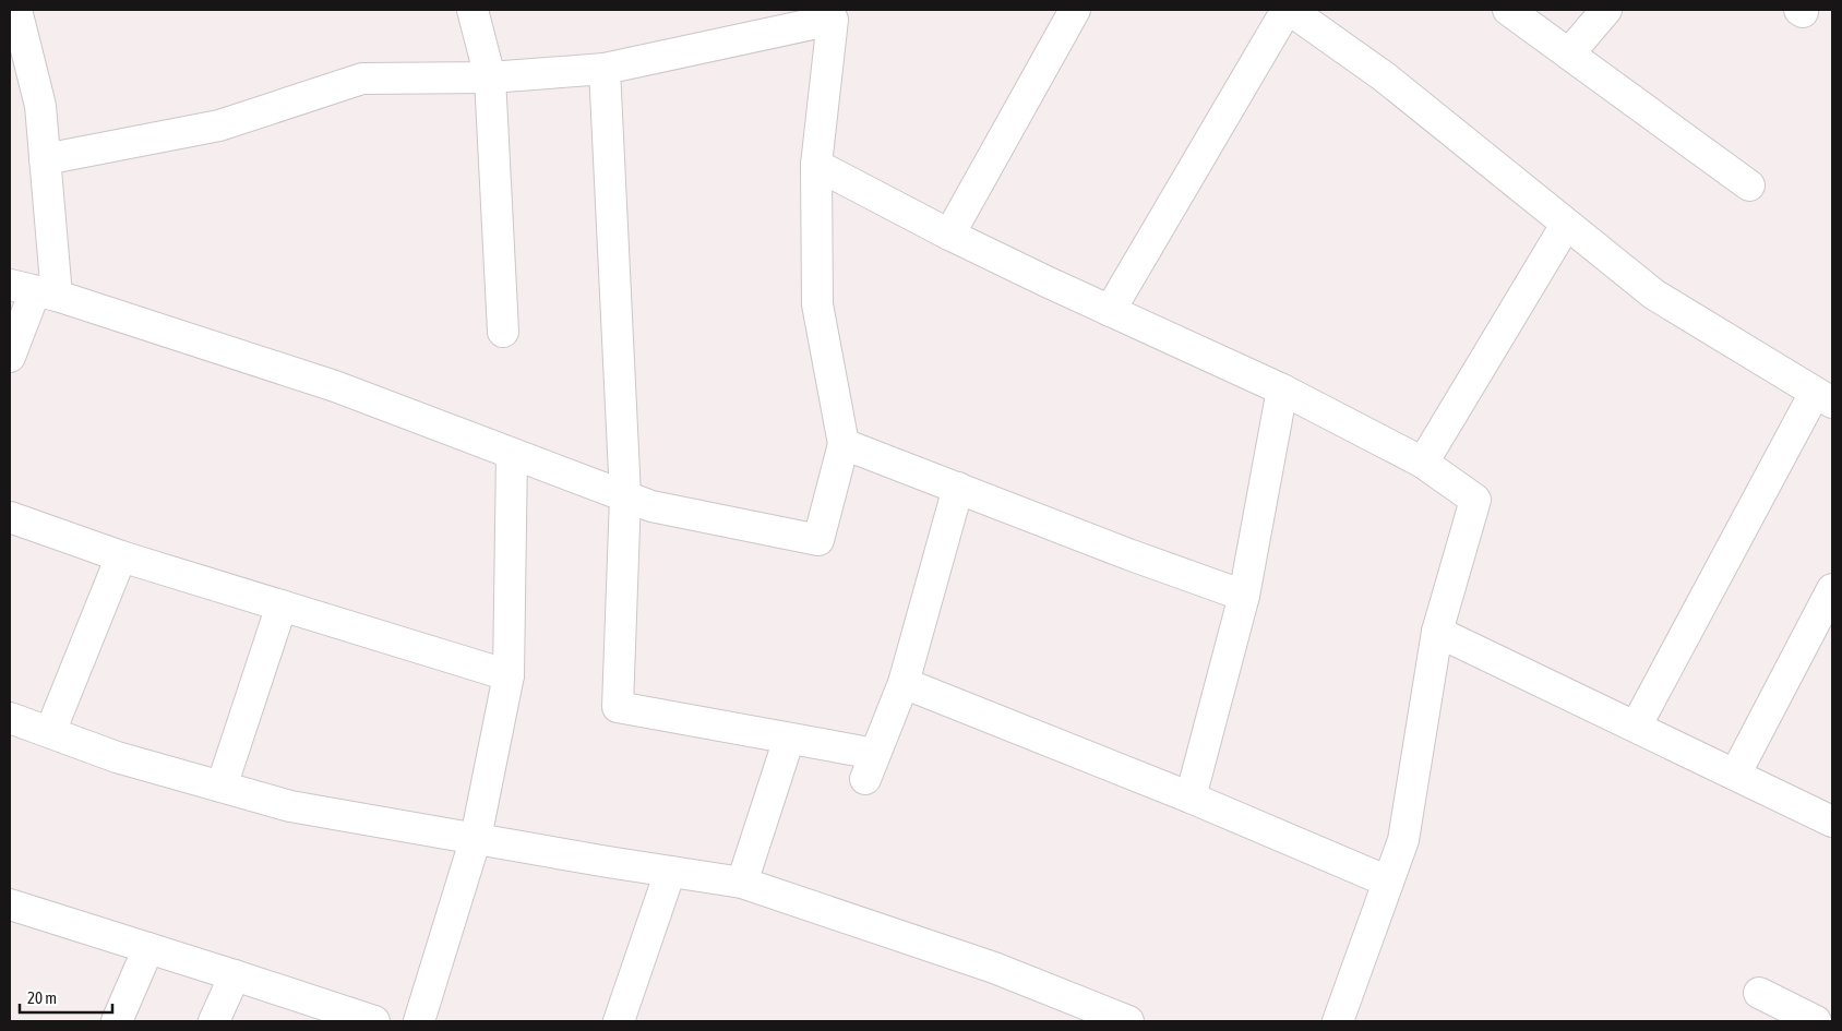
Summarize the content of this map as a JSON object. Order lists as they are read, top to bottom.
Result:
{
  "scale_bar": "20 m"
}
